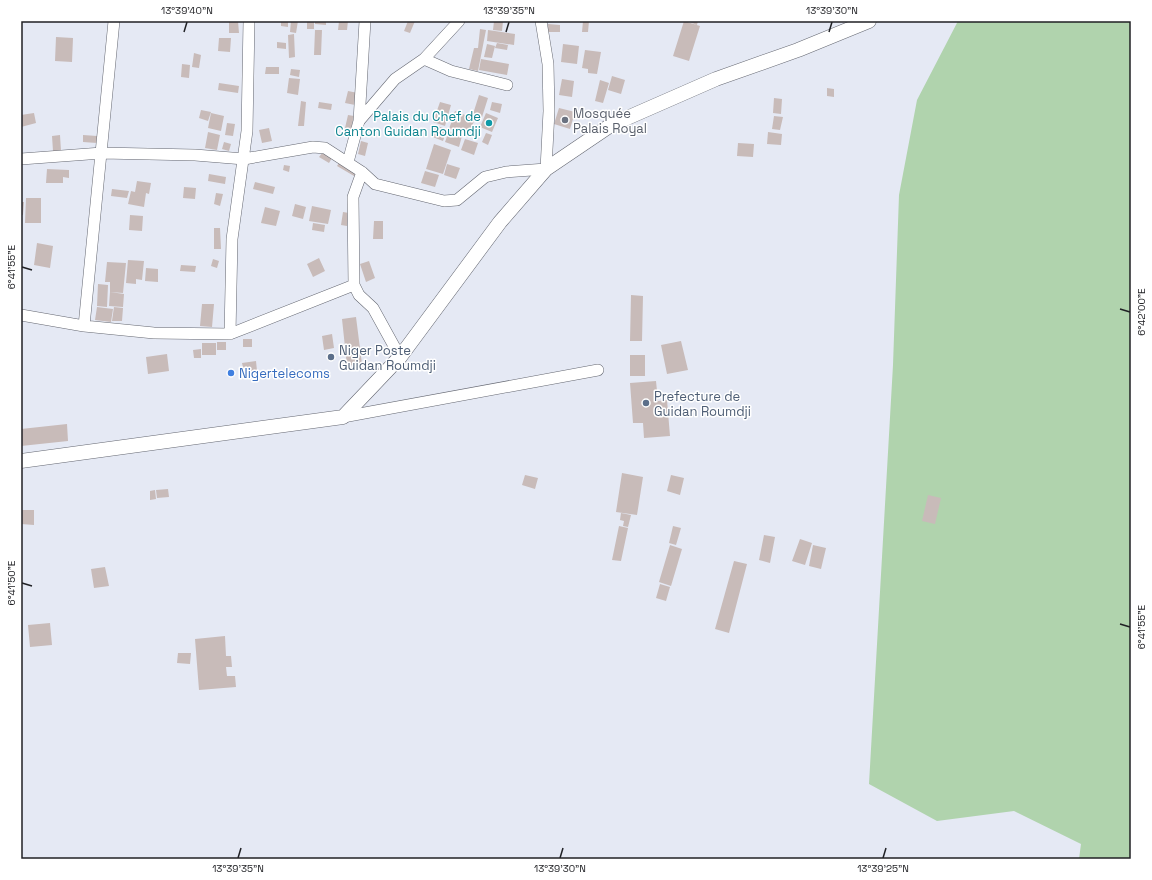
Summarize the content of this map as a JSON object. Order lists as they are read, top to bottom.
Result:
{
  "places": [
    "Mosquée Palais Royal",
    "Palais du Chef de Canton Guidan Roumdji",
    "Niger Poste Guidan Roumdji",
    "Nigertelecoms",
    "Prefecture de Guidan Roumdji"
  ],
  "coordinates": [
    "13°39'40\"N",
    "13°39'35\"N",
    "13°39'30\"N",
    "6°41'55\"E",
    "6°42'00\"E",
    "6°41'50\"E",
    "13°39'25\"N"
  ]
}
